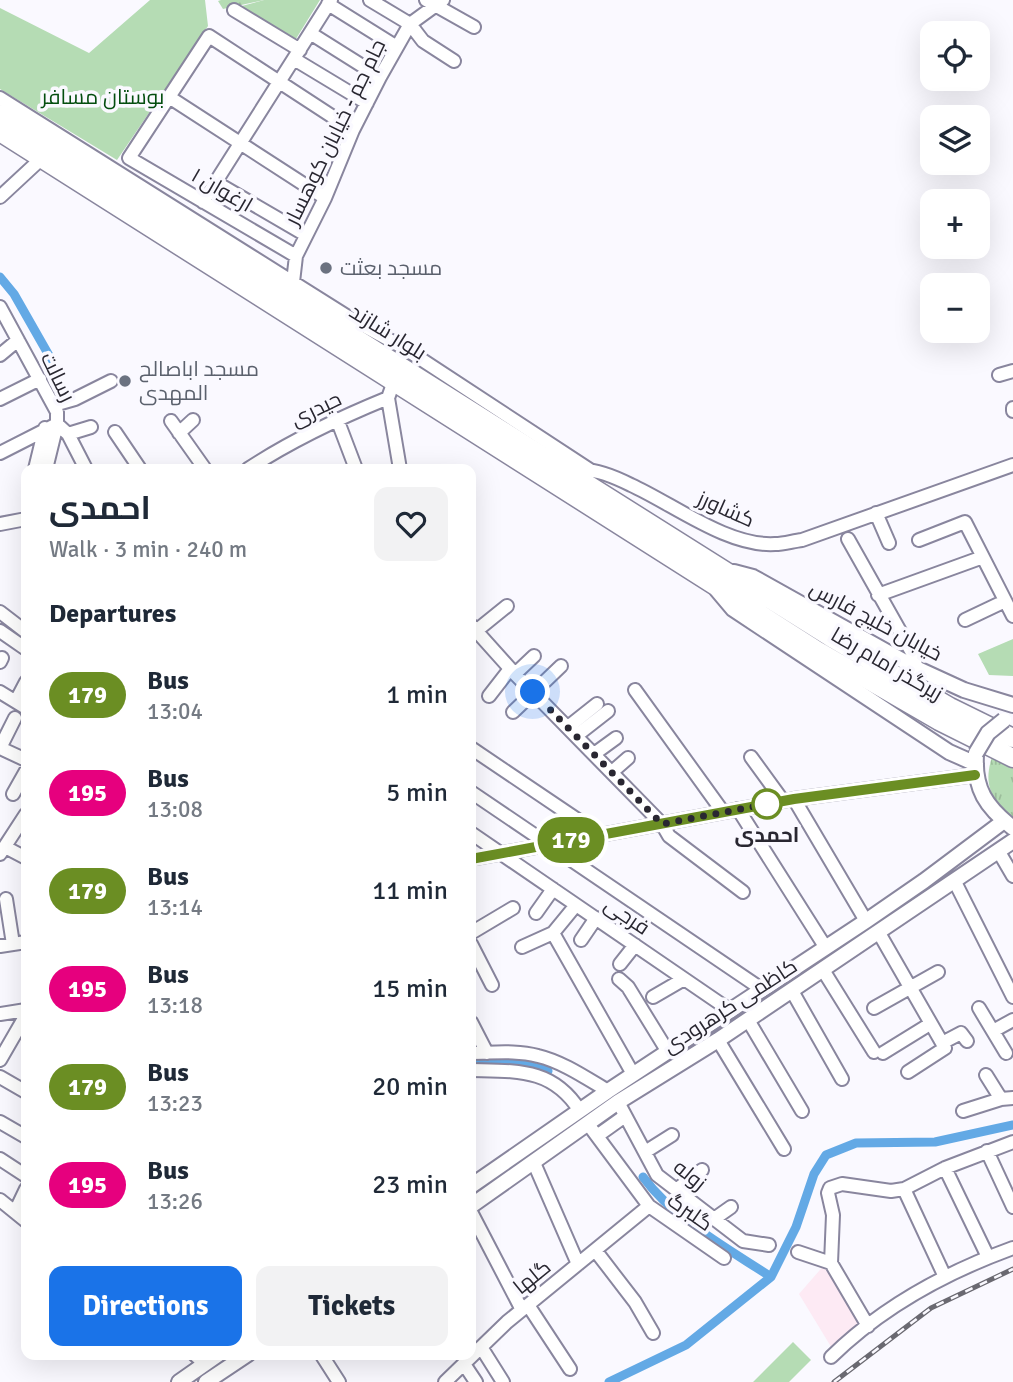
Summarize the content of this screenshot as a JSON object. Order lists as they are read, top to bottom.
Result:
{
  "streets": {
    "highway": ["بلوار شازند", "زیرگذر امام رضا"],
    "main road": ["خیابان خلیج فارس", "کاظمی کرهرودی"],
    "street": [
      "جام جم - خیابان کوهسار",
      "ارغوان ۱",
      "رسالت",
      "حیدری",
      "کشاورز",
      "فرجی",
      "زوله",
      "گلبرگ",
      "گلها"
    ]
  },
  "crossings": [
    ["جام جم - خیابان کوهسار", "ارغوان ۱"],
    ["بلوار شازند", "حیدری"],
    ["بلوار شازند", "کشاورز"],
    ["بلوار شازند", "خیابان خلیج فارس"],
    ["بلوار شازند", "زیرگذر امام رضا"],
    ["فرجی", "کاظمی کرهرودی"],
    ["کاظمی کرهرودی", "زوله"],
    ["کاظمی کرهرودی", "گلبرگ"],
    ["گلبرگ", "گلها"]
  ],
  "parks": ["بوستان مسافر"],
  "places": ["مسجد بعثت", "مسجد اباصالح المهدی", "احمدی"],
  "lines": ["bus line 179"],
  "page": {
    "on_map": "179",
    "map_buttons": ["+", "−"],
    "heading": [
      ["احمدی", "Walk · 3 min · 240 m"],
      "Departures"
    ],
    "list": [
      {
        "mark": "179",
        "name": "Bus",
        "note": "13:04",
        "value": "1 min"
      },
      {
        "mark": "195",
        "name": "Bus",
        "note": "13:08",
        "value": "5 min"
      },
      {
        "mark": "179",
        "name": "Bus",
        "note": "13:14",
        "value": "11 min"
      },
      {
        "mark": "195",
        "name": "Bus",
        "note": "13:18",
        "value": "15 min"
      },
      {
        "mark": "179",
        "name": "Bus",
        "note": "13:23",
        "value": "20 min"
      },
      {
        "mark": "195",
        "name": "Bus",
        "note": "13:26",
        "value": "23 min"
      }
    ],
    "buttons": ["Directions", "Tickets"]
  }
}
